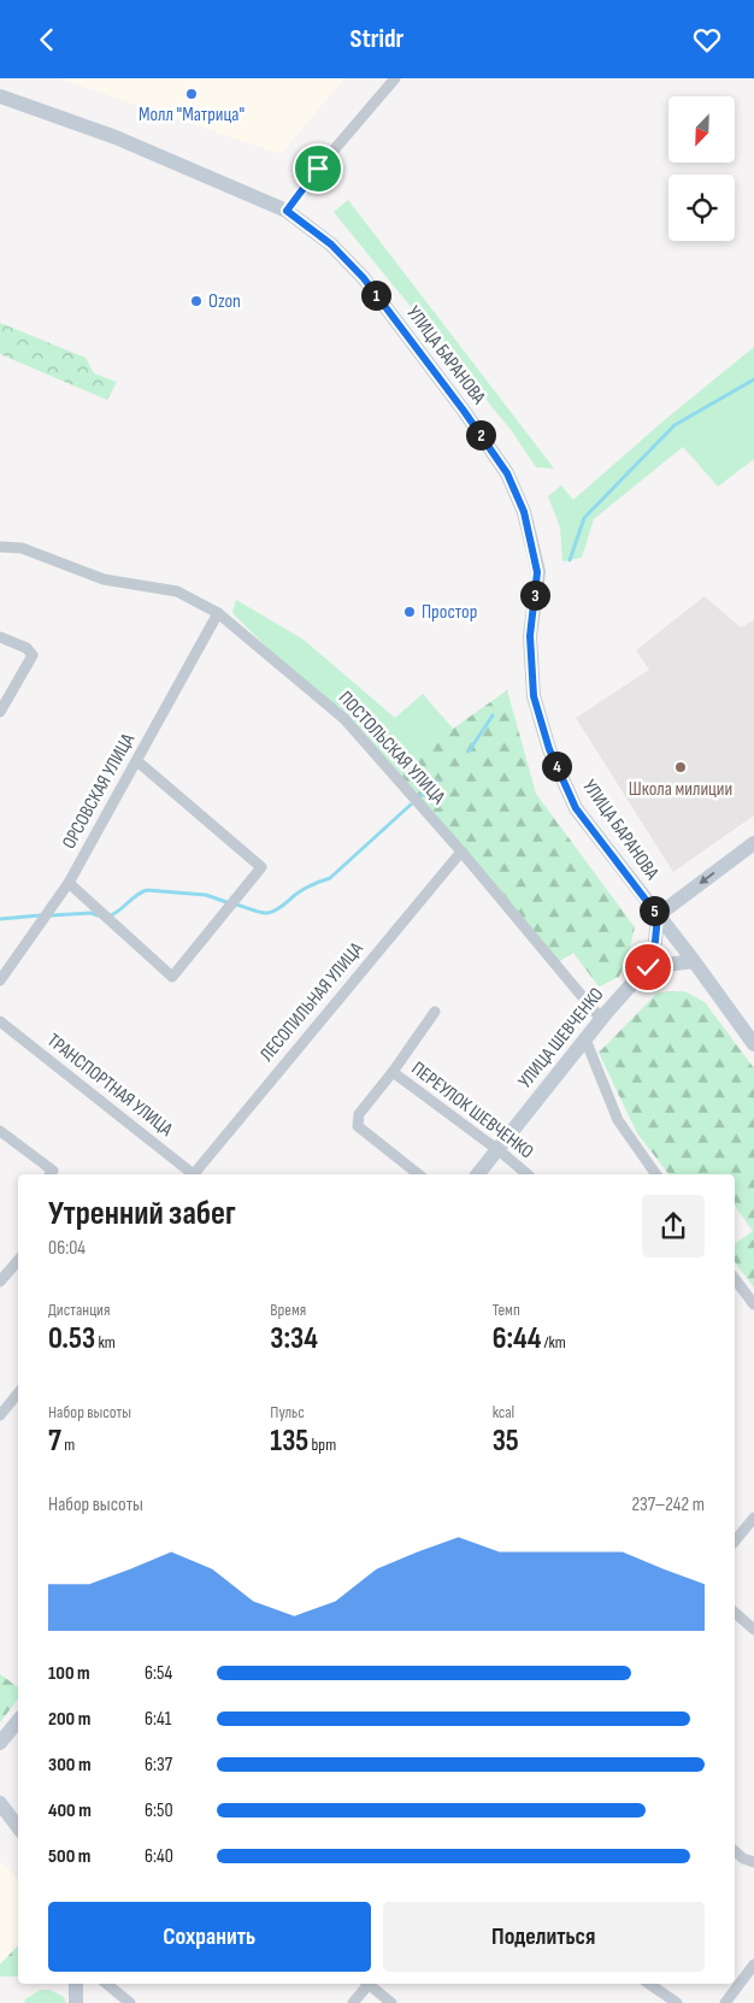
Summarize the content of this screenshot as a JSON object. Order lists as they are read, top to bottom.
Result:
{
  "streets": {
    "main road": ["УЛИЦА БАРАНОВА", "УЛИЦА ШЕВЧЕНКО"],
    "street": [
      "ПОСТОЛЬСКАЯ УЛИЦА",
      "ОРСОВСКАЯ УЛИЦА",
      "ЛЕСОПИЛЬНАЯ УЛИЦА",
      "ТРАНСПОРТНАЯ УЛИЦА",
      "ПЕРЕУЛОК ШЕВЧЕНКО"
    ]
  },
  "crossings": [
    ["УЛИЦА БАРАНОВА", "УЛИЦА ШЕВЧЕНКО"],
    ["ПОСТОЛЬСКАЯ УЛИЦА", "ОРСОВСКАЯ УЛИЦА"],
    ["ПОСТОЛЬСКАЯ УЛИЦА", "ЛЕСОПИЛЬНАЯ УЛИЦА"],
    ["ПОСТОЛЬСКАЯ УЛИЦА", "УЛИЦА ШЕВЧЕНКО"],
    ["УЛИЦА ШЕВЧЕНКО", "ПЕРЕУЛОК ШЕВЧЕНКО"]
  ],
  "places": [
    "Молл \"Матрица\"",
    "Ozon",
    "Простор",
    "Школа милиции"
  ],
  "north": "bottom left",
  "page": {
    "header": "Stridr",
    "pins": [
      "1",
      "2",
      "3",
      "4",
      "5"
    ],
    "heading": ["Утренний забег", "06:04"],
    "stats": [
      ["Дистанция", "0.53 km"],
      ["Время", "3:34"],
      ["Темп", "6:44 /km"],
      ["Набор высоты", "7 m"],
      ["Пульс", "135 bpm"],
      ["kcal", "35"]
    ],
    "chart": ["Набор высоты", "237–242 m"],
    "list": [
      {
        "name": "100 m",
        "note": "6:54"
      },
      {
        "name": "200 m",
        "note": "6:41"
      },
      {
        "name": "300 m",
        "note": "6:37"
      },
      {
        "name": "400 m",
        "note": "6:50"
      },
      {
        "name": "500 m",
        "note": "6:40"
      }
    ],
    "buttons": ["Сохранить", "Поделиться"]
  }
}
